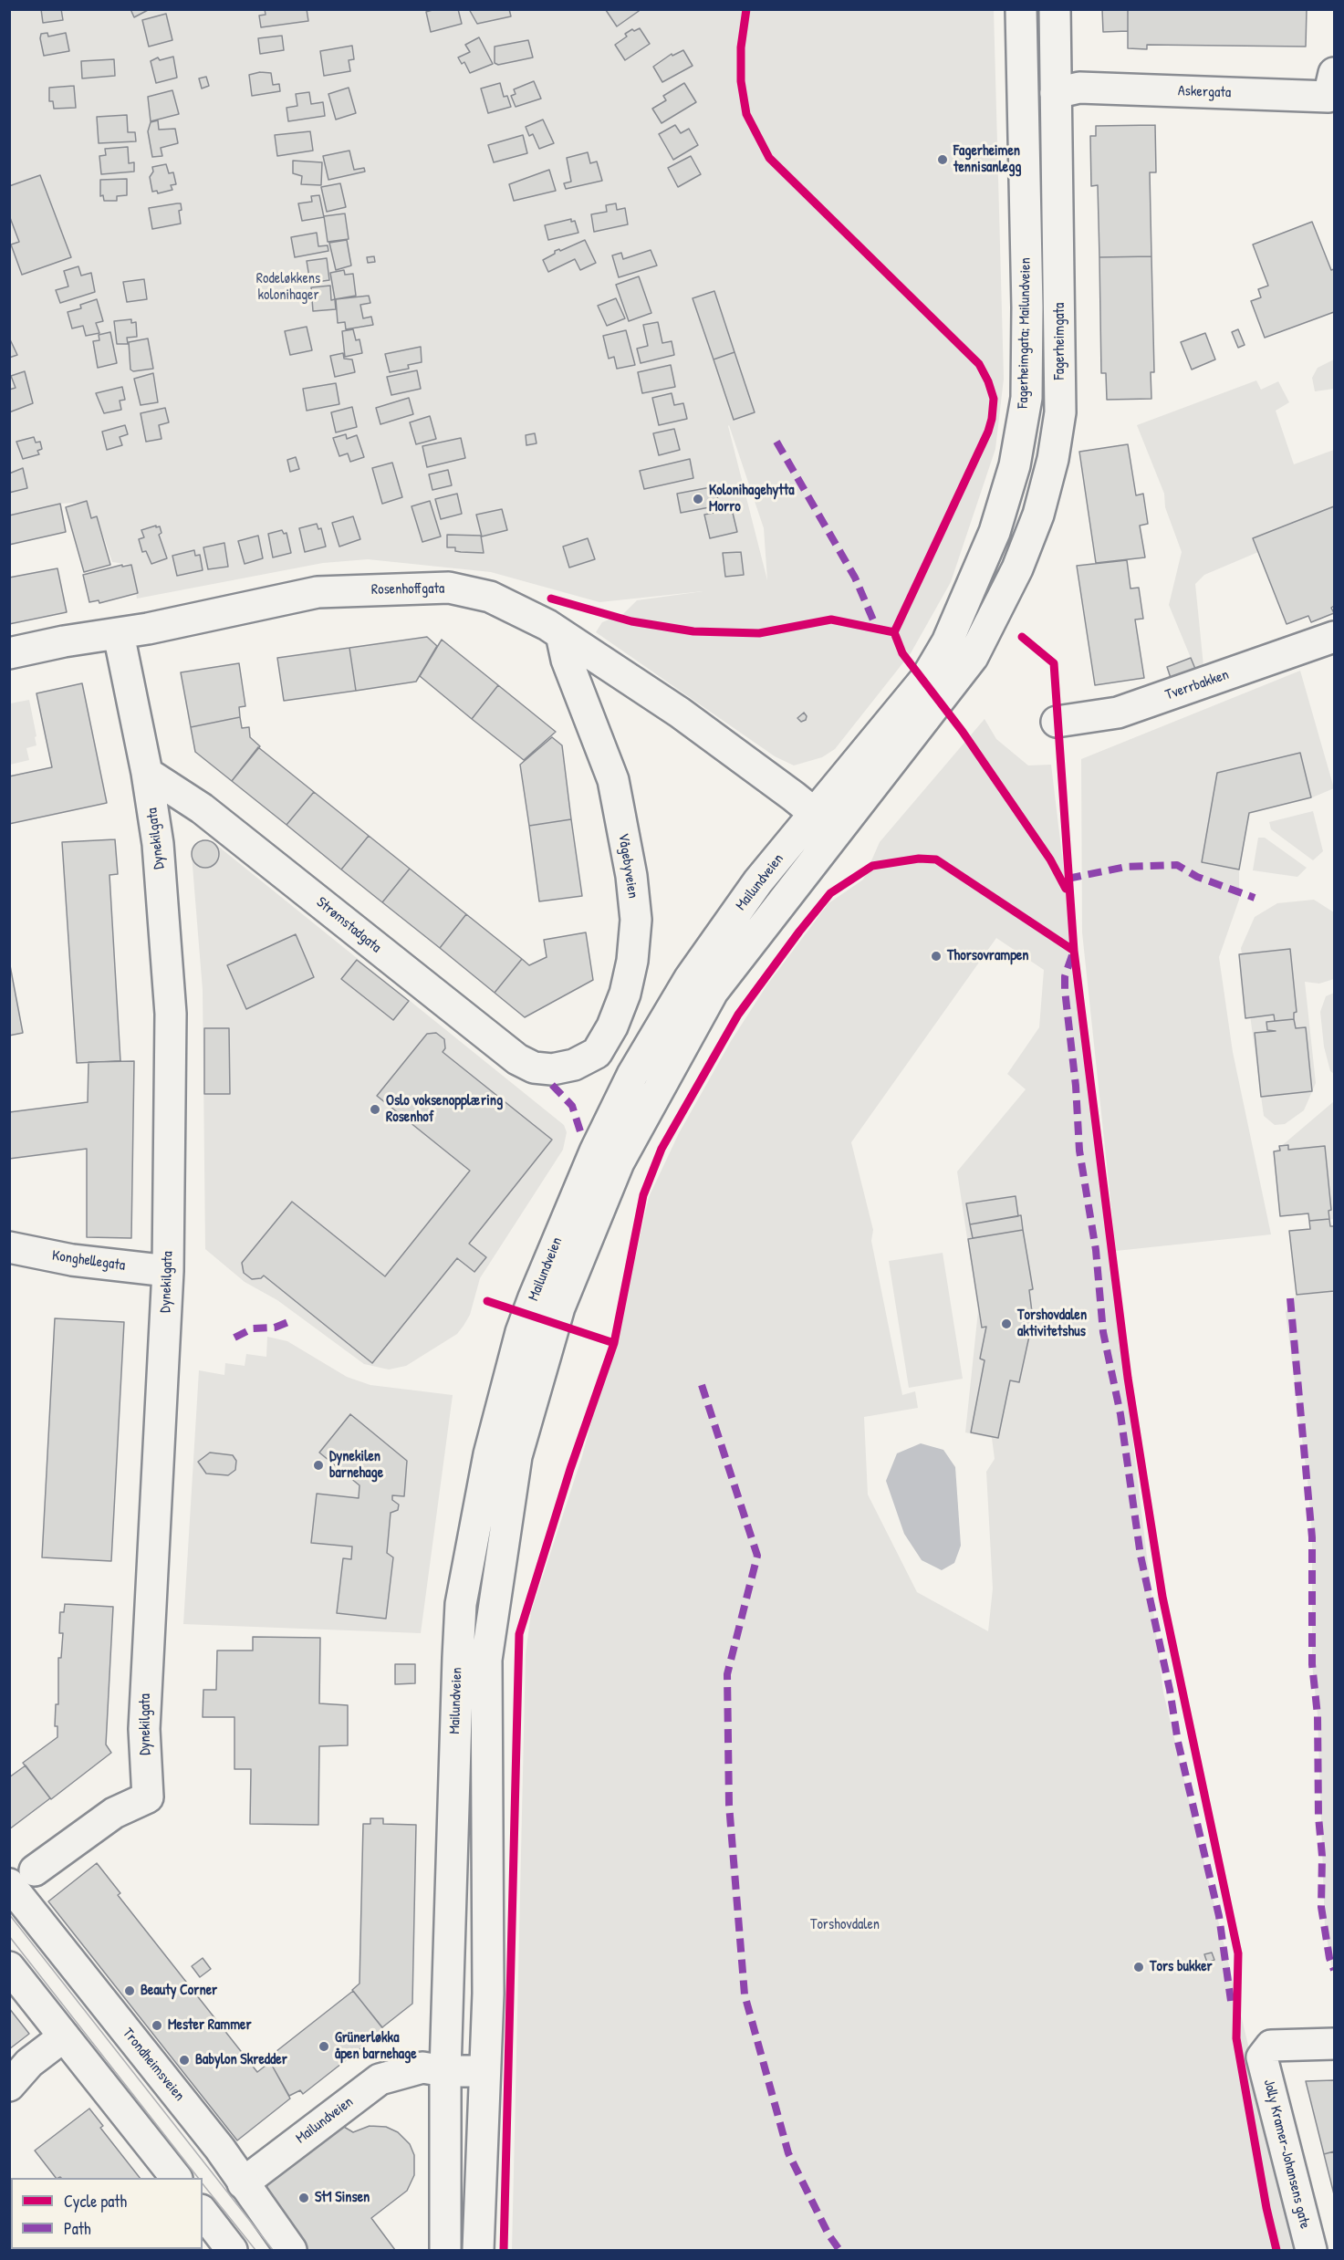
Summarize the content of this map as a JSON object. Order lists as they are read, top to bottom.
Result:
{
  "streets": {
    "main road": [
      "Askergata",
      "Fagerheimgata; Mailundveien",
      "Fagerheimgata",
      "Rosenhoffgata",
      "Tverrbakken",
      "Dynekilgata",
      "Vågebyveien",
      "Mailundveien",
      "Strømstadgata",
      "Konghellegata",
      "Trondheimsveien",
      "Jolly Kramer-Johansens gate"
    ]
  },
  "crossings": [
    ["Askergata", "Fagerheimgata"],
    ["Fagerheimgata; Mailundveien", "Fagerheimgata"],
    ["Fagerheimgata; Mailundveien", "Mailundveien"],
    ["Fagerheimgata", "Mailundveien"],
    ["Rosenhoffgata", "Dynekilgata"],
    ["Rosenhoffgata", "Vågebyveien"],
    ["Rosenhoffgata", "Mailundveien"],
    ["Dynekilgata", "Strømstadgata"],
    ["Dynekilgata", "Konghellegata"],
    ["Dynekilgata", "Trondheimsveien"],
    ["Vågebyveien", "Strømstadgata"],
    ["Mailundveien", "Trondheimsveien"]
  ],
  "parks": ["Rodeløkkens kolonihager", "Torshovdalen"],
  "places": [
    "Fagerheimen tennisanlegg",
    "Kolonihagehytta Morro",
    "Thorsovrampen",
    "Oslo voksenopplæring Rosenhof",
    "Torshovdalen aktivitetshus",
    "Dynekilen barnehage",
    "Tors bukker",
    "Beauty Corner",
    "Mester Rammer",
    "Grünerløkka åpen barnehage",
    "Babylon Skredder",
    "St1 Sinsen"
  ],
  "legend": ["Cycle path", "Path"]
}
